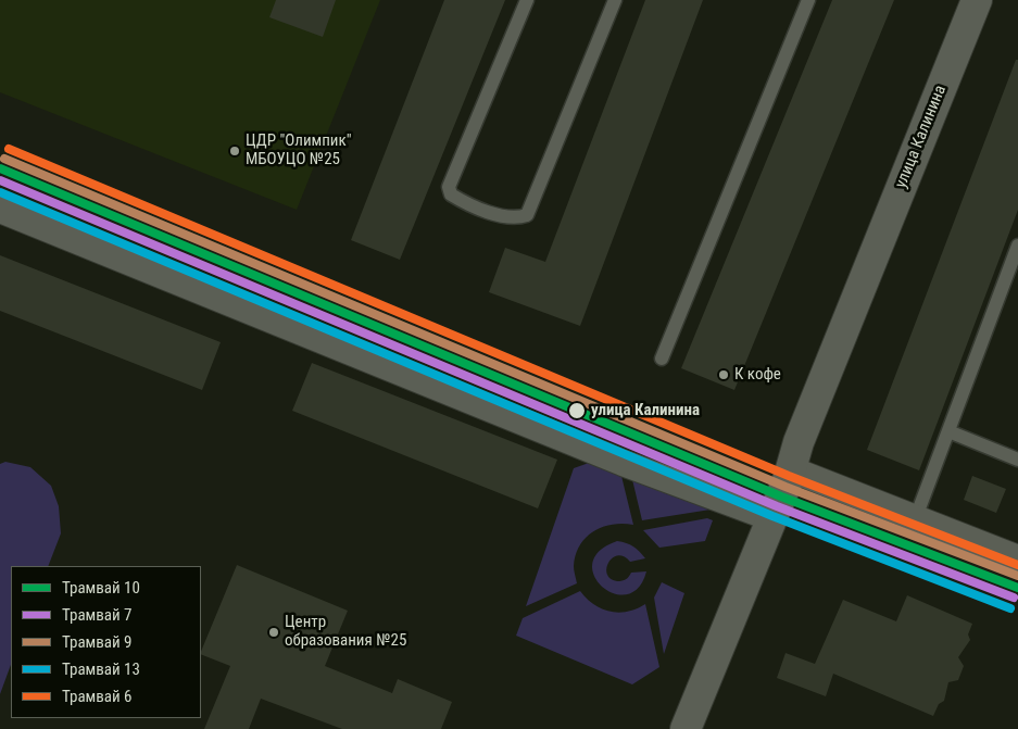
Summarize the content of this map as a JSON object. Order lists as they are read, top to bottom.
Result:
{
  "streets": {
    "street": ["улица Калинина"]
  },
  "places": [
    "ЦДР \"Олимпик\" МБОУЦО №25",
    "К кофе",
    "улица Калинина",
    "Центр образования №25"
  ],
  "lines": [
    "tram line 6",
    "tram line 9",
    "tram line 10",
    "tram line 7",
    "tram line 13"
  ],
  "legend": [
    "Трамвай 10",
    "Трамвай 7",
    "Трамвай 9",
    "Трамвай 13",
    "Трамвай 6"
  ]
}
